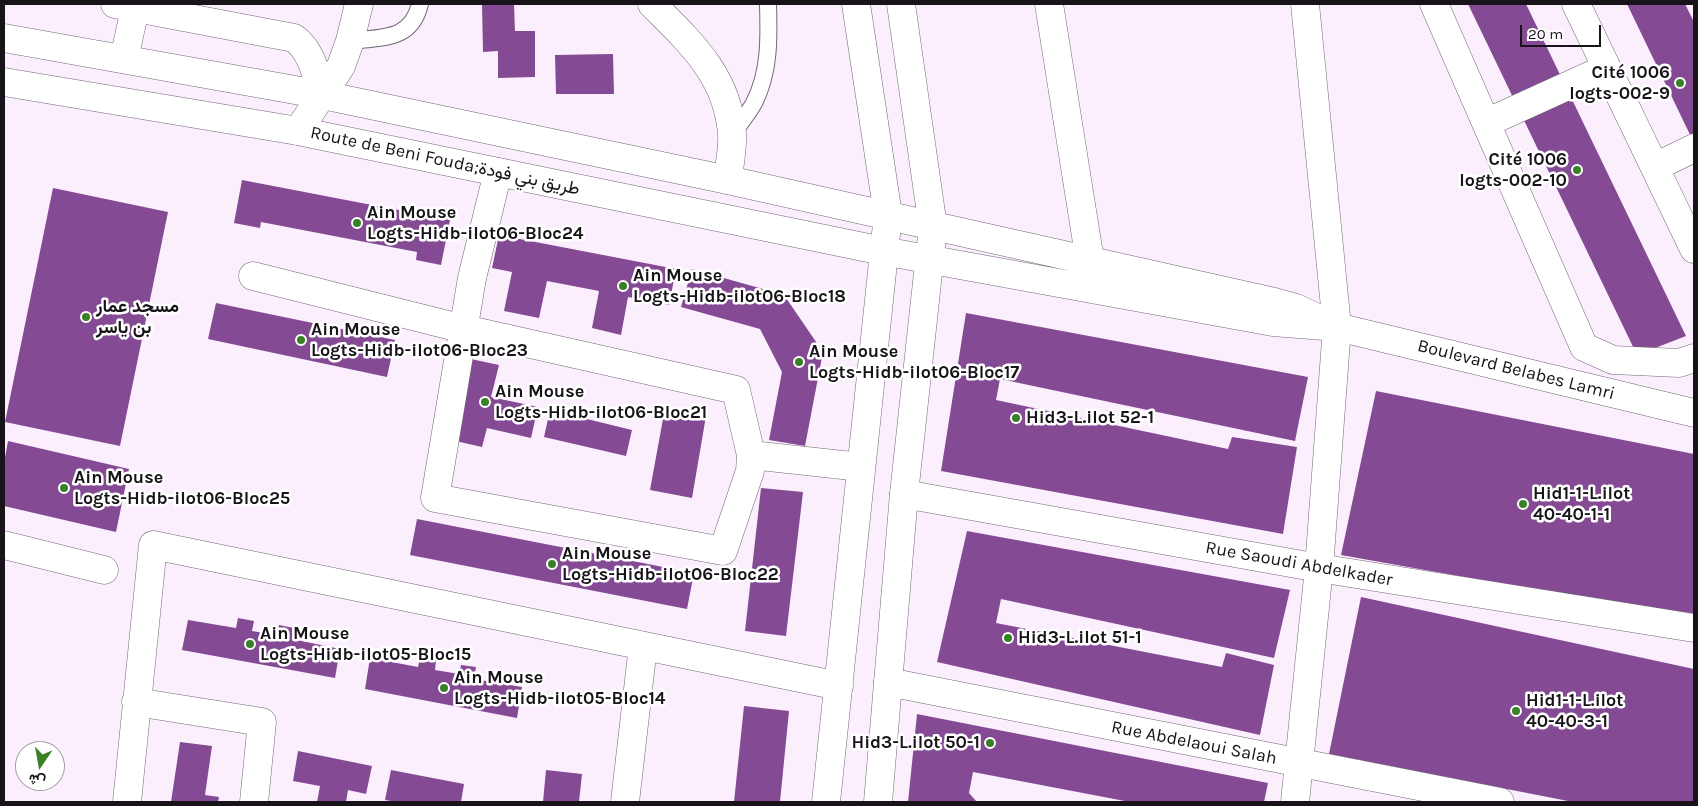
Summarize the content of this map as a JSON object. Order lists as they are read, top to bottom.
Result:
{
  "streets": {
    "street": [
      "Route de Beni Fouda;طريق بني فودة",
      "Boulevard Belabes Lamri",
      "Rue Saoudi Abdelkader",
      "Rue Abdelaoui Salah"
    ]
  },
  "crossings": [
    ["Route de Beni Fouda;طريق بني فودة", "Boulevard Belabes Lamri"]
  ],
  "places": [
    "Cité 1006 logts-002-9",
    "Cité 1006 logts-002-10",
    "Ain Mouse Logts-Hidb-ilot06-Bloc24",
    "Ain Mouse Logts-Hidb-ilot06-Bloc18",
    "مسجد عمار بن ياسر",
    "Ain Mouse Logts-Hidb-ilot06-Bloc23",
    "Ain Mouse Logts-Hidb-ilot06-Bloc17",
    "Ain Mouse Logts-Hidb-ilot06-Bloc21",
    "Hid3-L.ilot 52-1",
    "Ain Mouse Logts-Hidb-ilot06-Bloc25",
    "Hid1-1-L.ilot 40-40-1-1",
    "Ain Mouse Logts-Hidb-ilot06-Bloc22",
    "Hid3-L.ilot 51-1",
    "Ain Mouse Logts-Hidb-ilot05-Bloc15",
    "Ain Mouse Logts-Hidb-ilot05-Bloc14",
    "Hid1-1-L.ilot 40-40-3-1",
    "Hid3-L.ilot 50-1"
  ],
  "scale_bar": "20 m",
  "north": "bottom"
}
